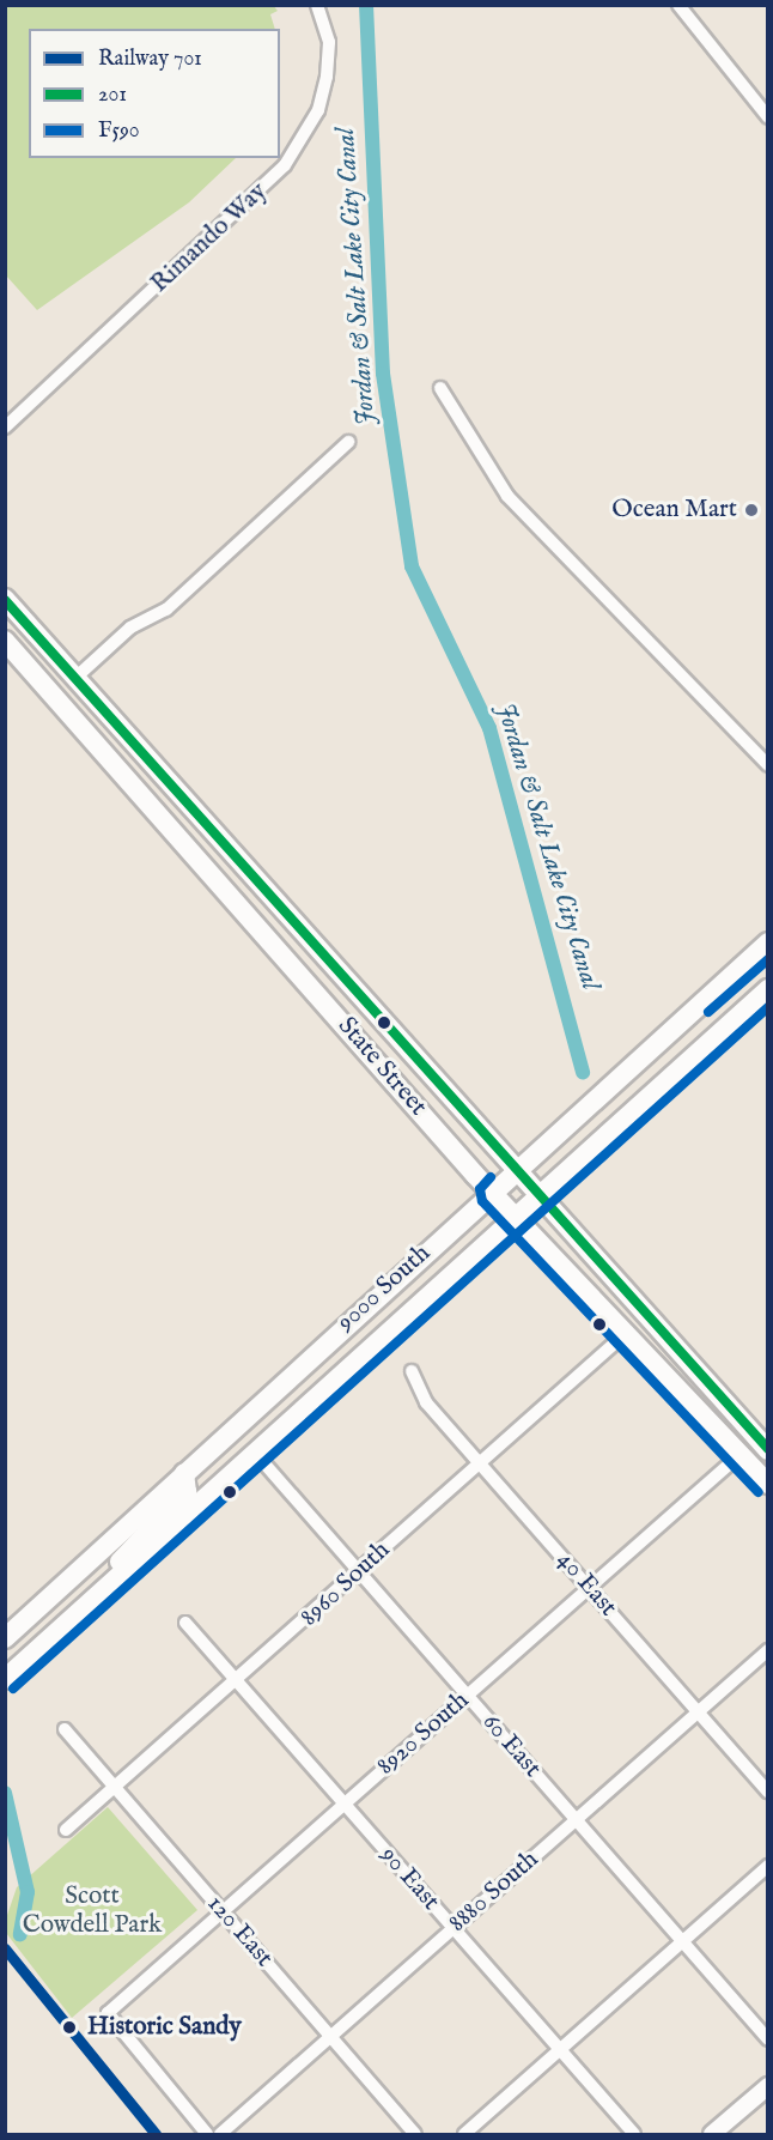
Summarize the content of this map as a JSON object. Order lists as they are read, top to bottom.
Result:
{
  "streets": {
    "main road": ["State Street", "9000 South"],
    "street": [
      "Rimando Way",
      "8960 South",
      "40 East",
      "8920 South",
      "60 East",
      "90 East",
      "8880 South",
      "120 East"
    ]
  },
  "crossings": [
    ["State Street", "9000 South"],
    ["State Street", "8960 South"],
    ["State Street", "8920 South"],
    ["9000 South", "60 East"],
    ["8960 South", "40 East"],
    ["8960 South", "60 East"],
    ["8960 South", "90 East"],
    ["8960 South", "120 East"],
    ["40 East", "8920 South"],
    ["40 East", "8880 South"],
    ["8920 South", "60 East"],
    ["8920 South", "90 East"],
    ["8920 South", "120 East"],
    ["60 East", "8880 South"],
    ["90 East", "8880 South"],
    ["8880 South", "120 East"]
  ],
  "water": ["Jordan & Salt Lake City Canal"],
  "parks": ["Scott Cowdell Park"],
  "places": ["Ocean Mart", "Historic Sandy"],
  "lines": ["transit line 201", "transit line F590", "rail line 701"],
  "legend": ["Railway 701", "201", "F590"]
}
